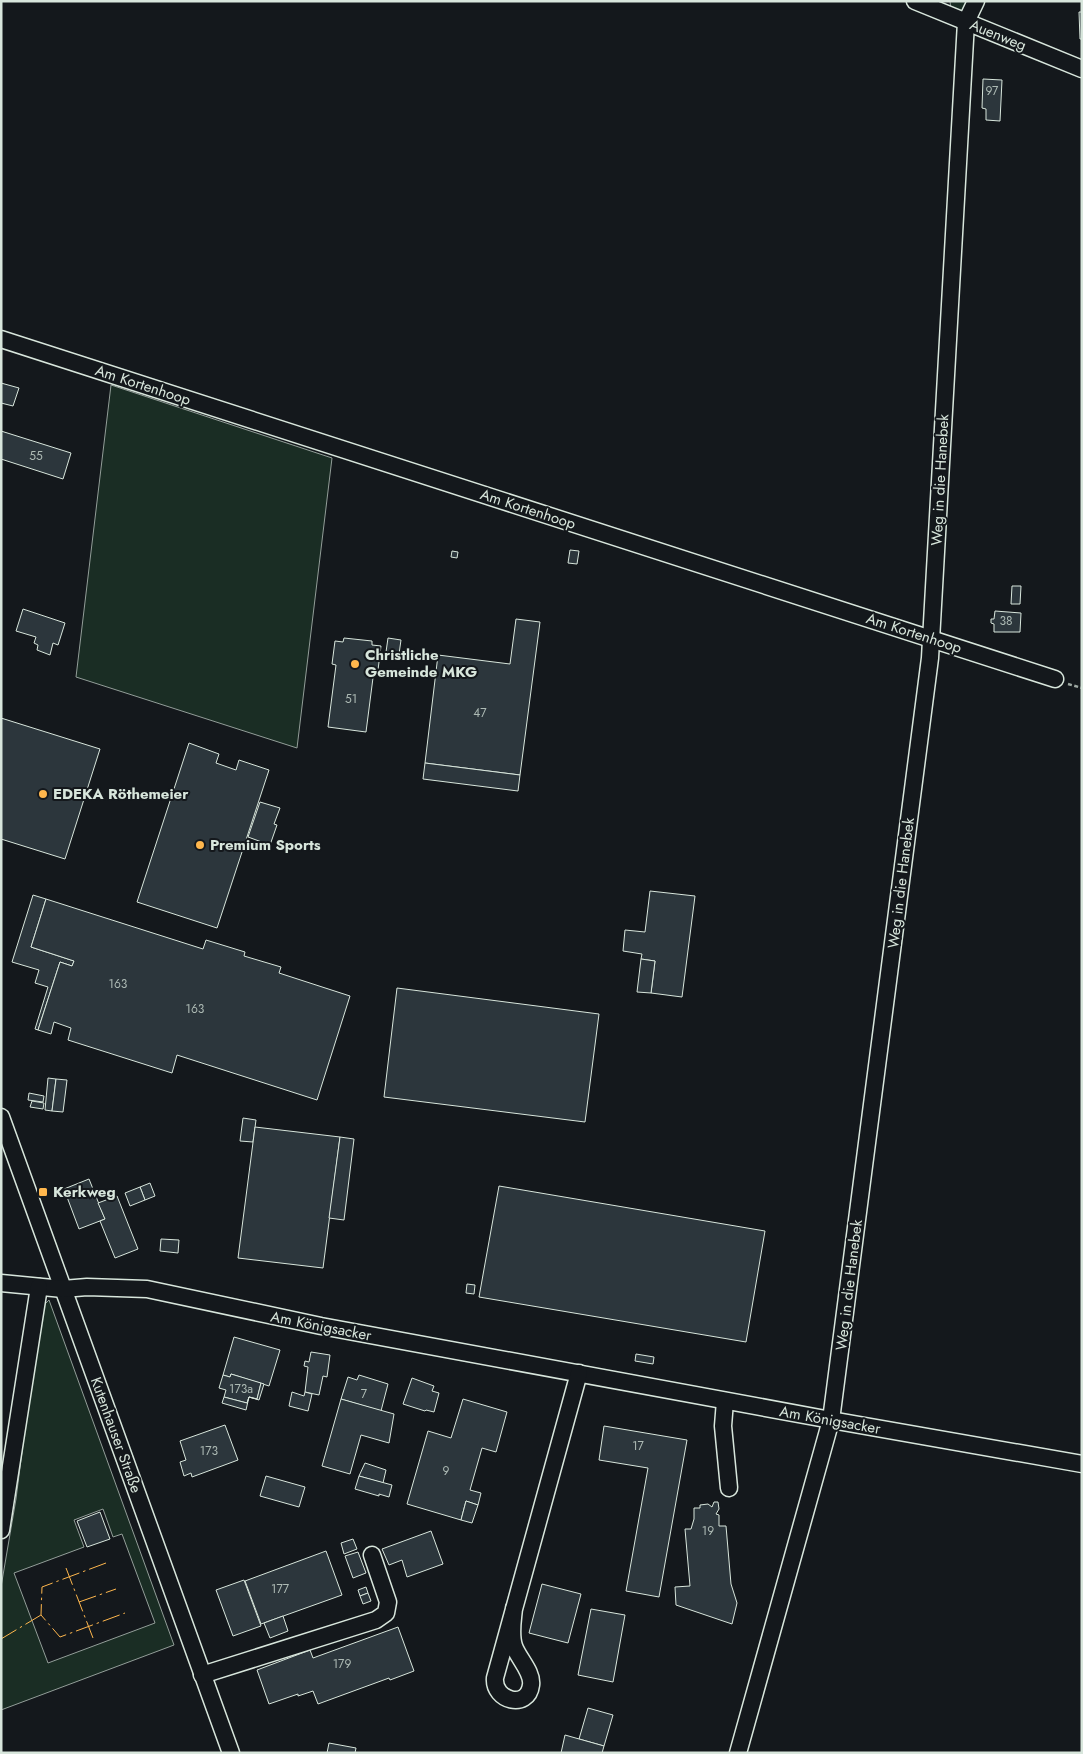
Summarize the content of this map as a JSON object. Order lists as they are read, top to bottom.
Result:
{
  "streets": {
    "street": [
      "Auenweg",
      "Am Kortenhoop",
      "Weg in die Hanebek",
      "Am Königsacker",
      "Kutenhauser Straße"
    ]
  },
  "crossings": [
    ["Auenweg", "Weg in die Hanebek"],
    ["Am Kortenhoop", "Weg in die Hanebek"],
    ["Weg in die Hanebek", "Am Königsacker"],
    ["Am Königsacker", "Kutenhauser Straße"]
  ],
  "places": {
    "other": ["Christliche Gemeinde MKG", "EDEKA Röthemeier", "Premium Sports"],
    "transit": ["Kerkweg"]
  },
  "house_numbers": [
    "97",
    "55",
    "38",
    "51",
    "47",
    "163",
    "163",
    "173a",
    "7",
    "17",
    "173",
    "9",
    "19",
    "177",
    "179"
  ]
}
